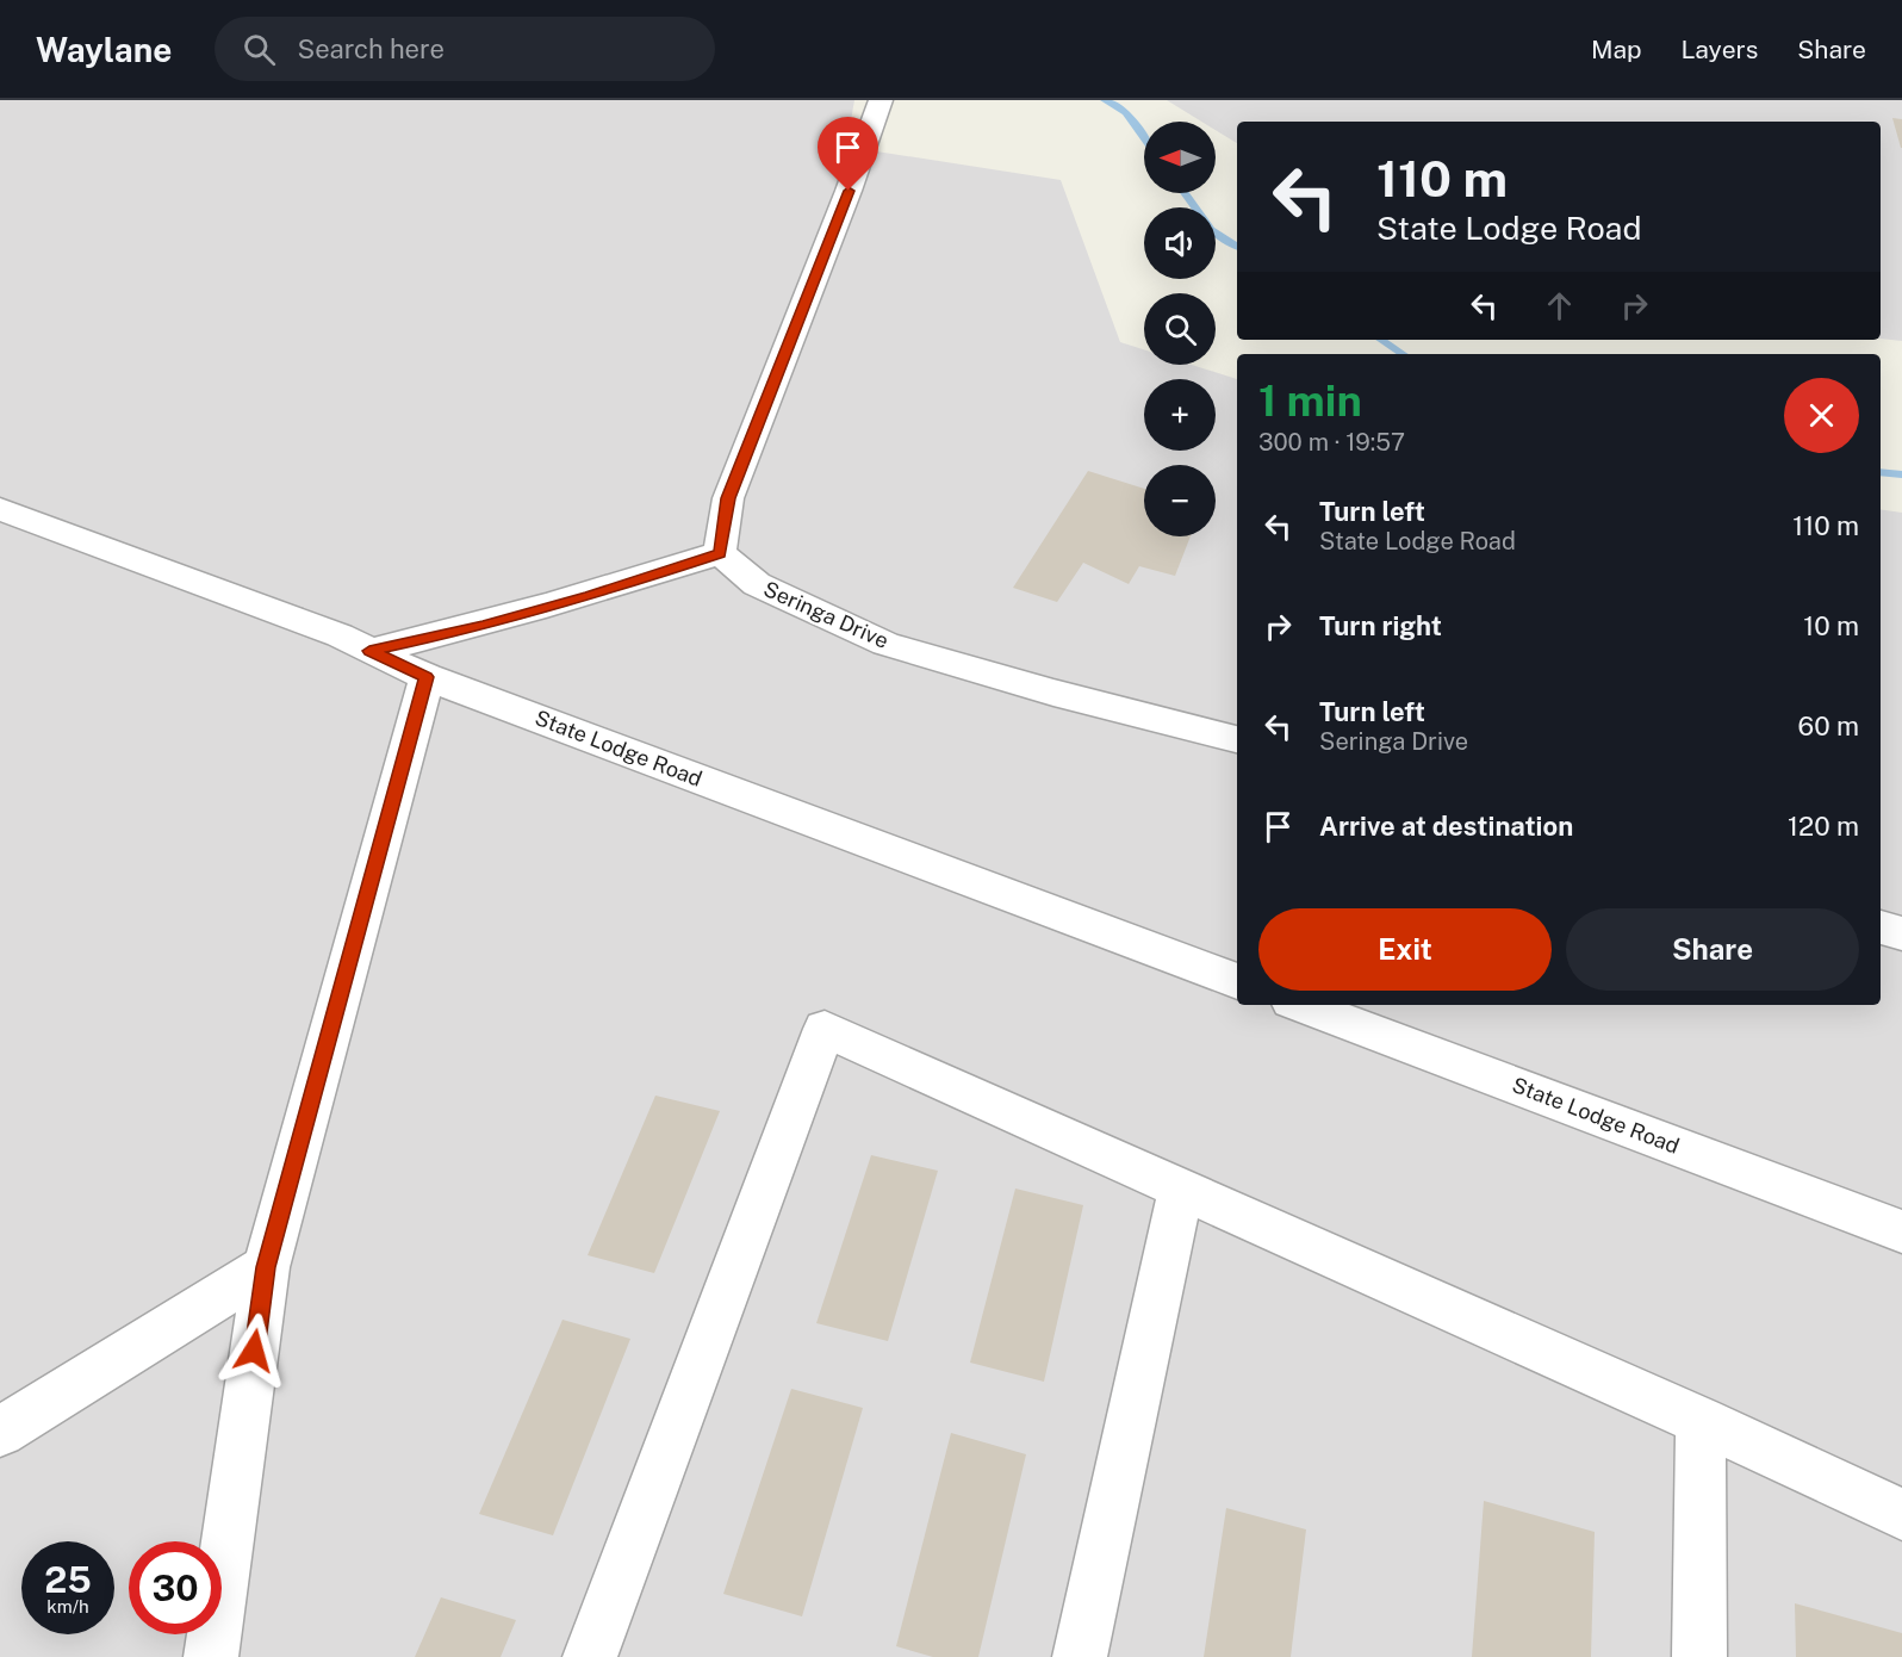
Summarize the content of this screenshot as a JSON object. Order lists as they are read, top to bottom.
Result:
{
  "streets": {
    "street": ["Seringa Drive", "State Lodge Road"]
  },
  "north": "left",
  "page": {
    "header": "Waylane",
    "search": "Search here",
    "nav": ["Map", "Layers", "Share"],
    "map_buttons": ["+", "−"],
    "turn": ["110 m", "State Lodge Road"],
    "heading": ["1 min", "300 m · 19:57"],
    "list": [
      {
        "name": "Turn left",
        "note": "State Lodge Road",
        "value": "110 m"
      },
      {
        "name": "Turn right",
        "value": "10 m"
      },
      {
        "name": "Turn left",
        "note": "Seringa Drive",
        "value": "60 m"
      },
      {
        "name": "Arrive at destination",
        "value": "120 m"
      }
    ],
    "buttons": ["Exit", "Share"],
    "speed": "25 km/h",
    "limit": "30"
  }
}
